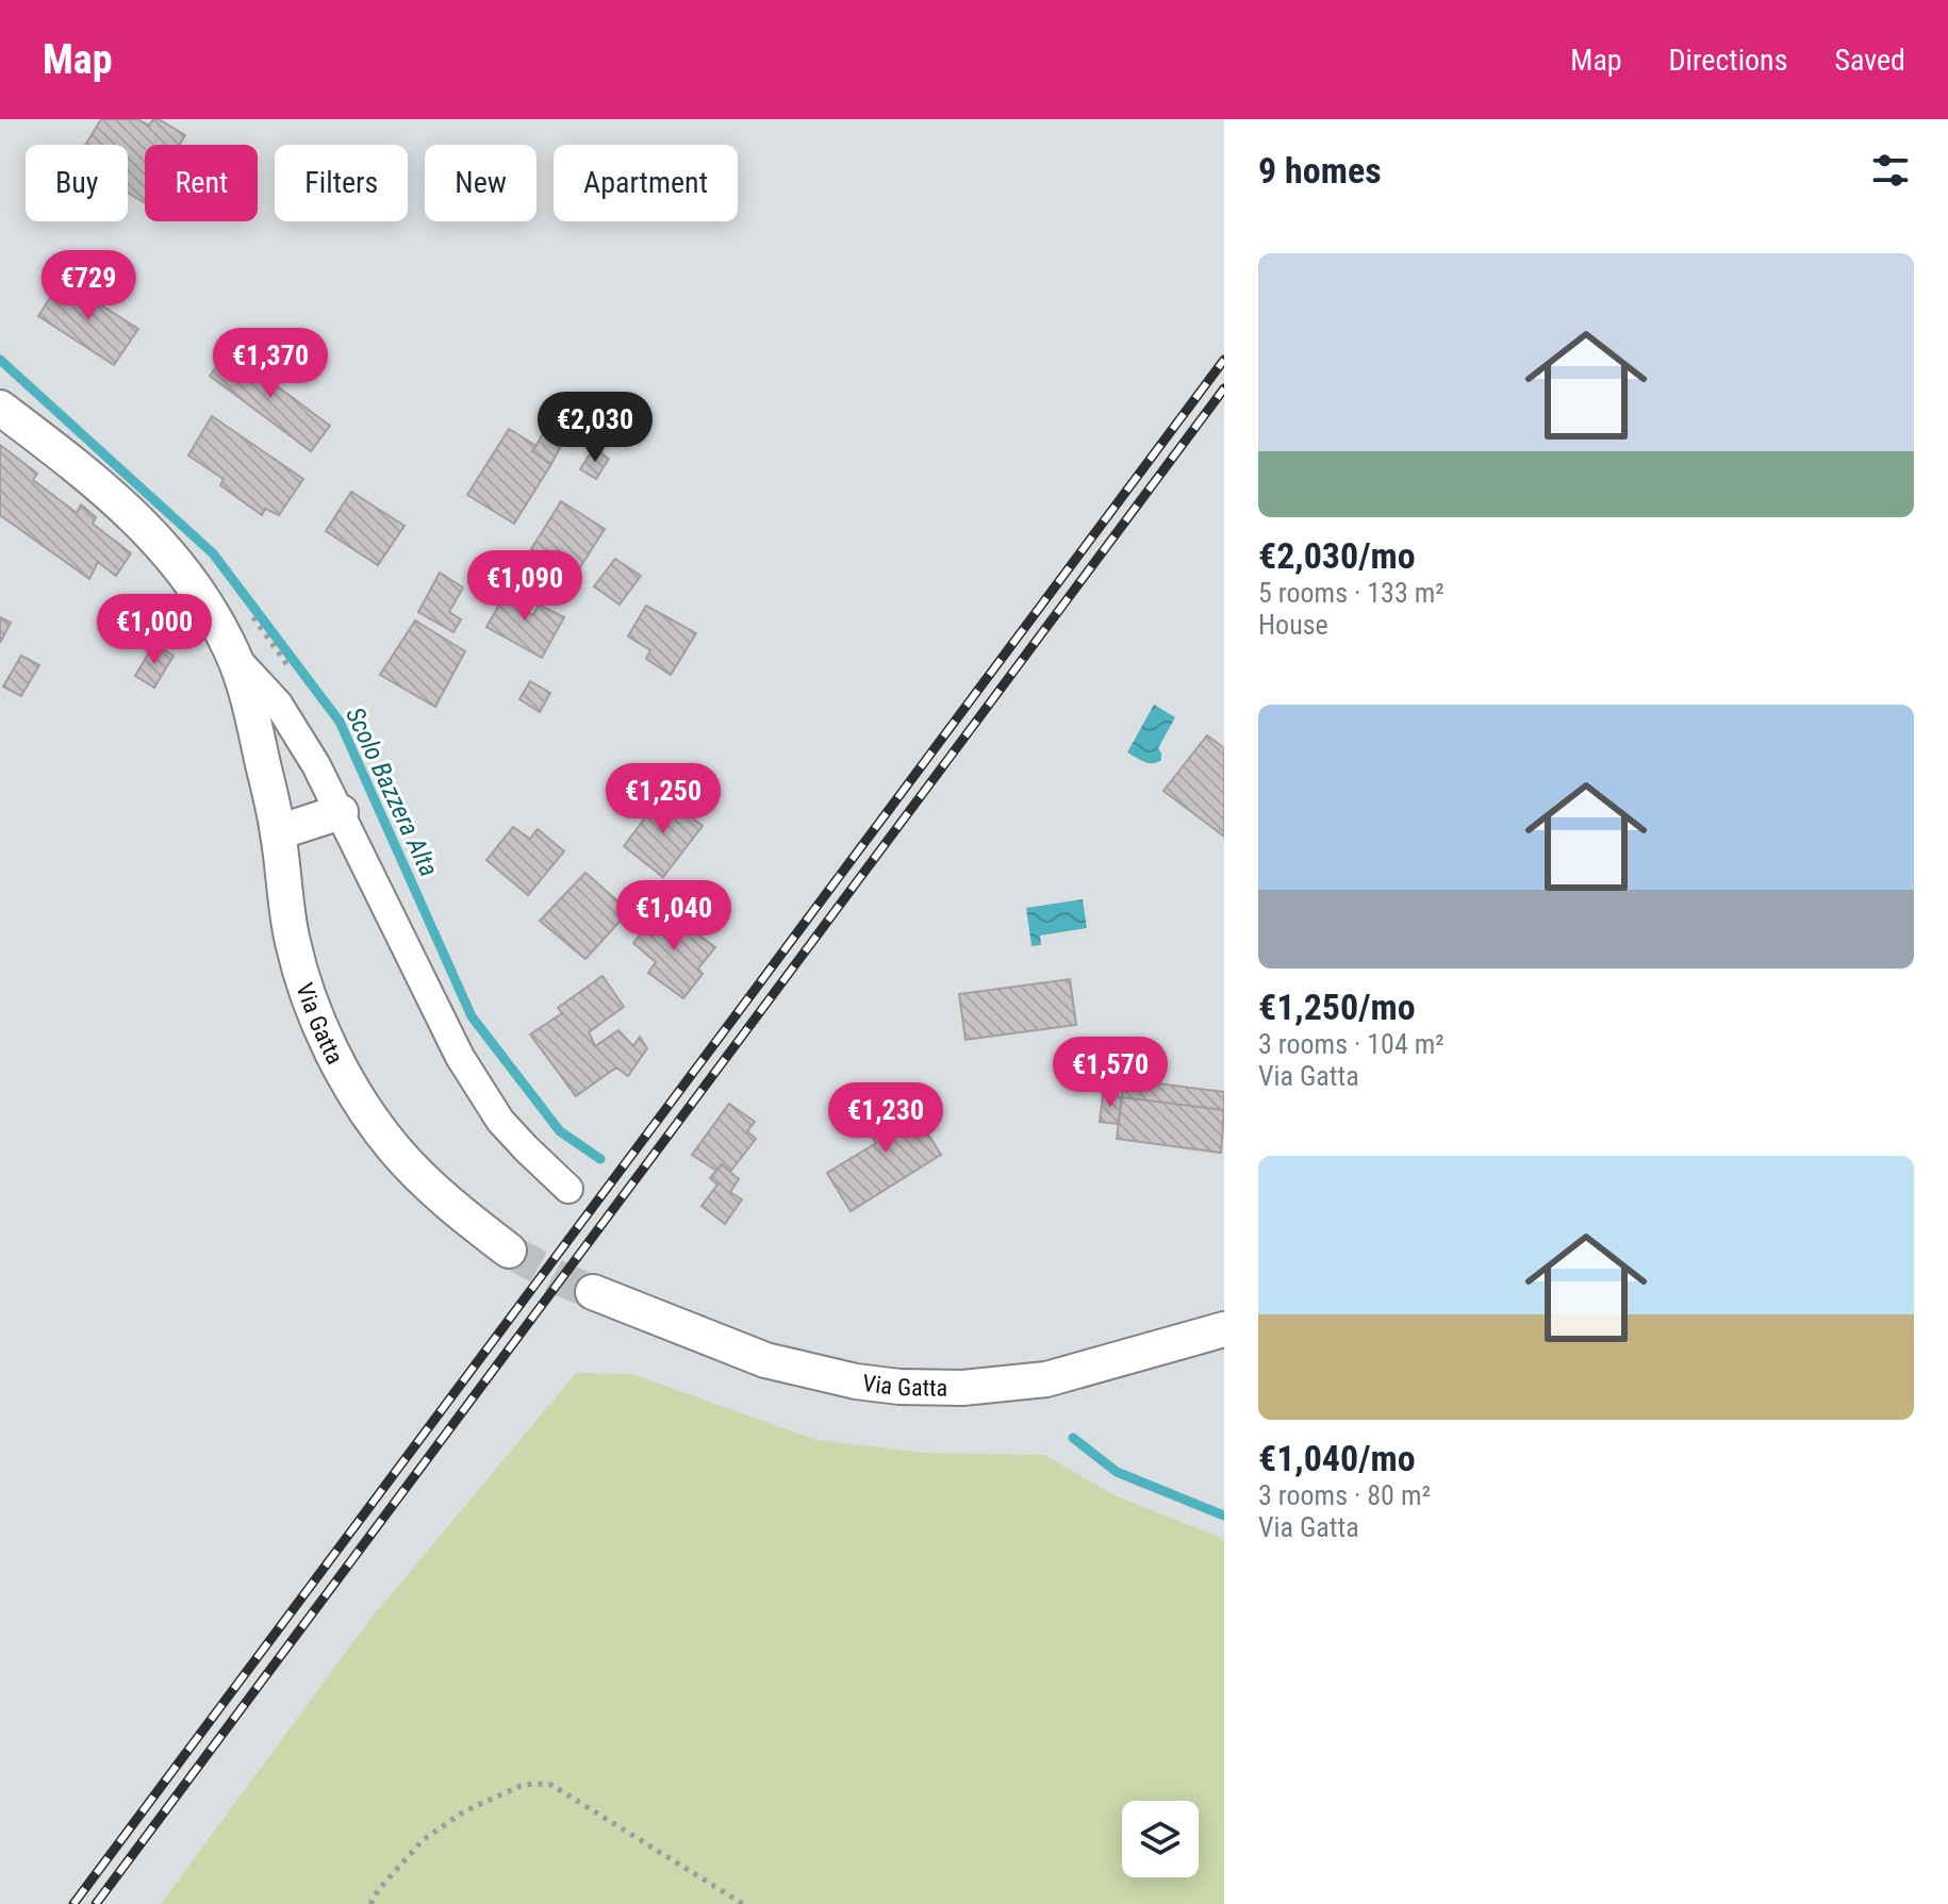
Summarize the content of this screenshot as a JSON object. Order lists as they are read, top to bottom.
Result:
{
  "streets": {
    "street": ["Via Gatta"]
  },
  "water": ["Scolo Bazzera Alta"],
  "page": {
    "header": "Map",
    "nav": ["Map", "Directions", "Saved"],
    "heading": "9 homes",
    "chip": [
      "Buy",
      "Rent",
      "Filters",
      "New",
      "Apartment"
    ],
    "list": [
      {
        "name": "€2,030/mo",
        "note": "5 rooms · 133 m² · House"
      },
      {
        "name": "€1,250/mo",
        "note": "3 rooms · 104 m² · Via Gatta"
      },
      {
        "name": "€1,040/mo",
        "note": "3 rooms · 80 m² · Via Gatta"
      }
    ],
    "price": [
      "€729",
      "€1,370",
      "€2,030",
      "€1,090",
      "€1,000",
      "€1,250",
      "€1,040",
      "€1,570",
      "€1,230"
    ]
  }
}
